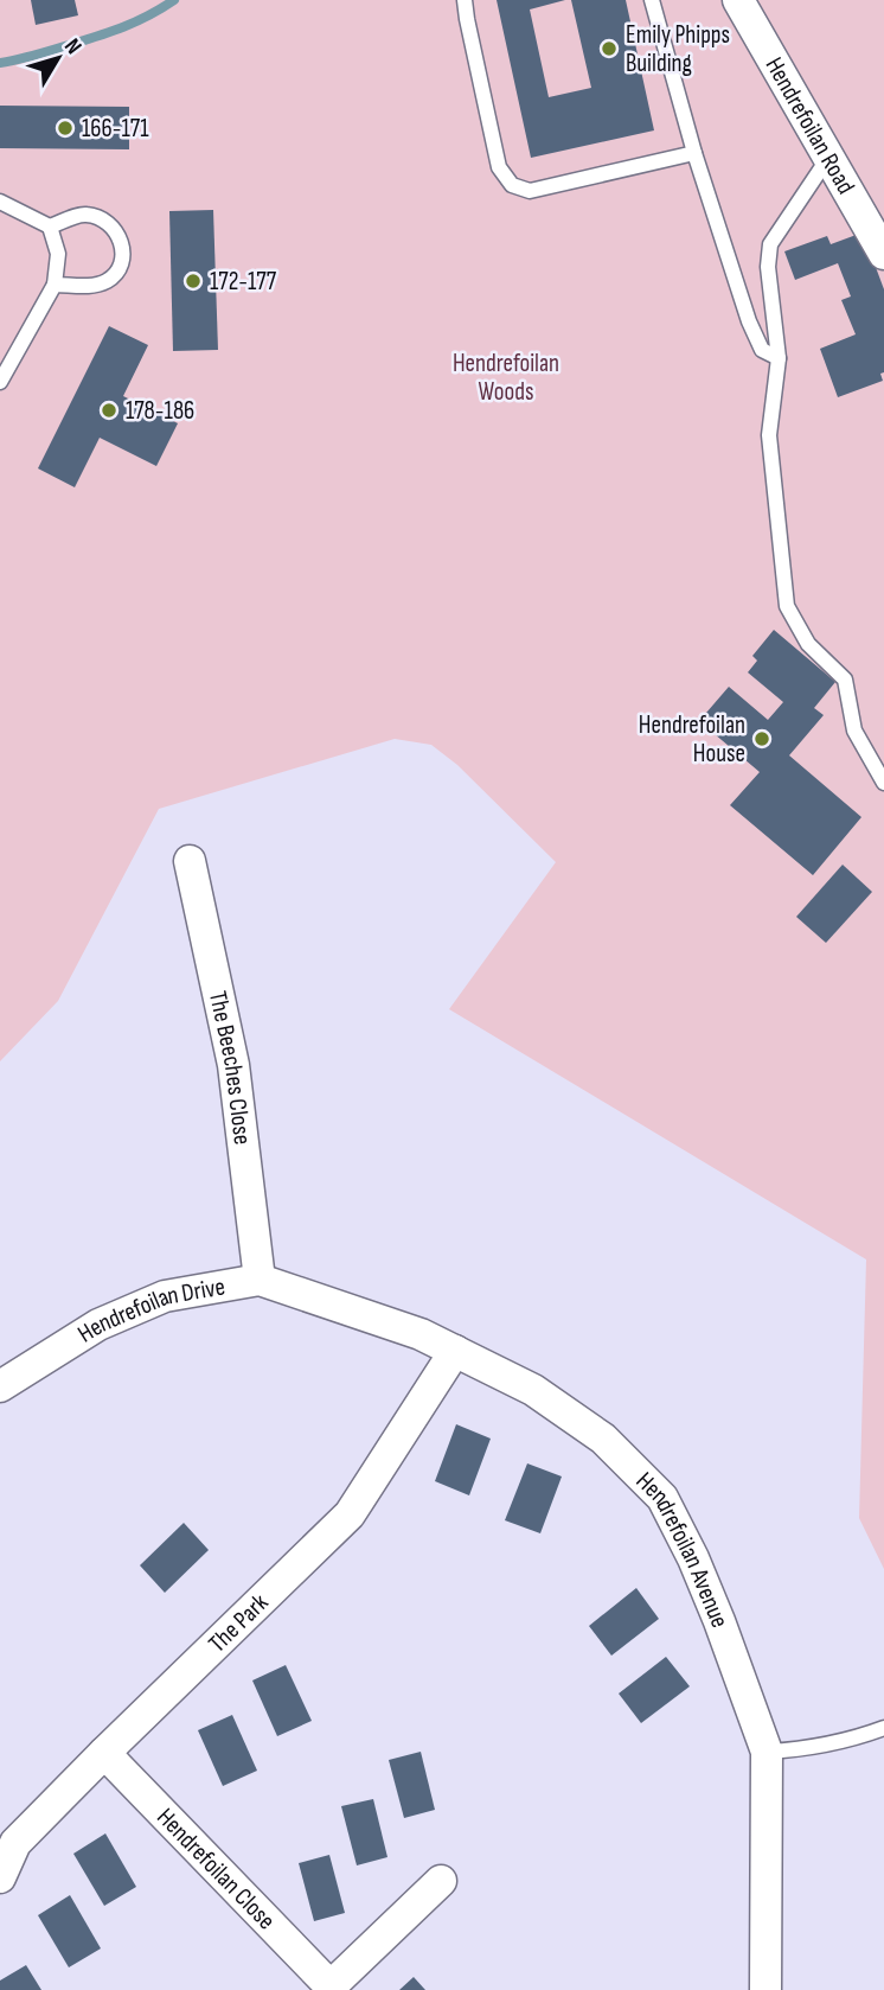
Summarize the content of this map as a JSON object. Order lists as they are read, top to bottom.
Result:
{
  "streets": {
    "street": [
      "Hendrefoilan Road",
      "The Beeches Close",
      "Hendrefoilan Drive",
      "Hendrefoilan Avenue",
      "The Park",
      "Hendrefoilan Close"
    ]
  },
  "crossings": [
    ["The Beeches Close", "Hendrefoilan Drive"],
    ["Hendrefoilan Drive", "Hendrefoilan Avenue"],
    ["Hendrefoilan Avenue", "The Park"],
    ["The Park", "Hendrefoilan Close"]
  ],
  "parks": ["Hendrefoilan Woods"],
  "places": [
    "Emily Phipps Building",
    "166-171",
    "172-177",
    "178-186",
    "Hendrefoilan House"
  ],
  "north": "top right"
}
